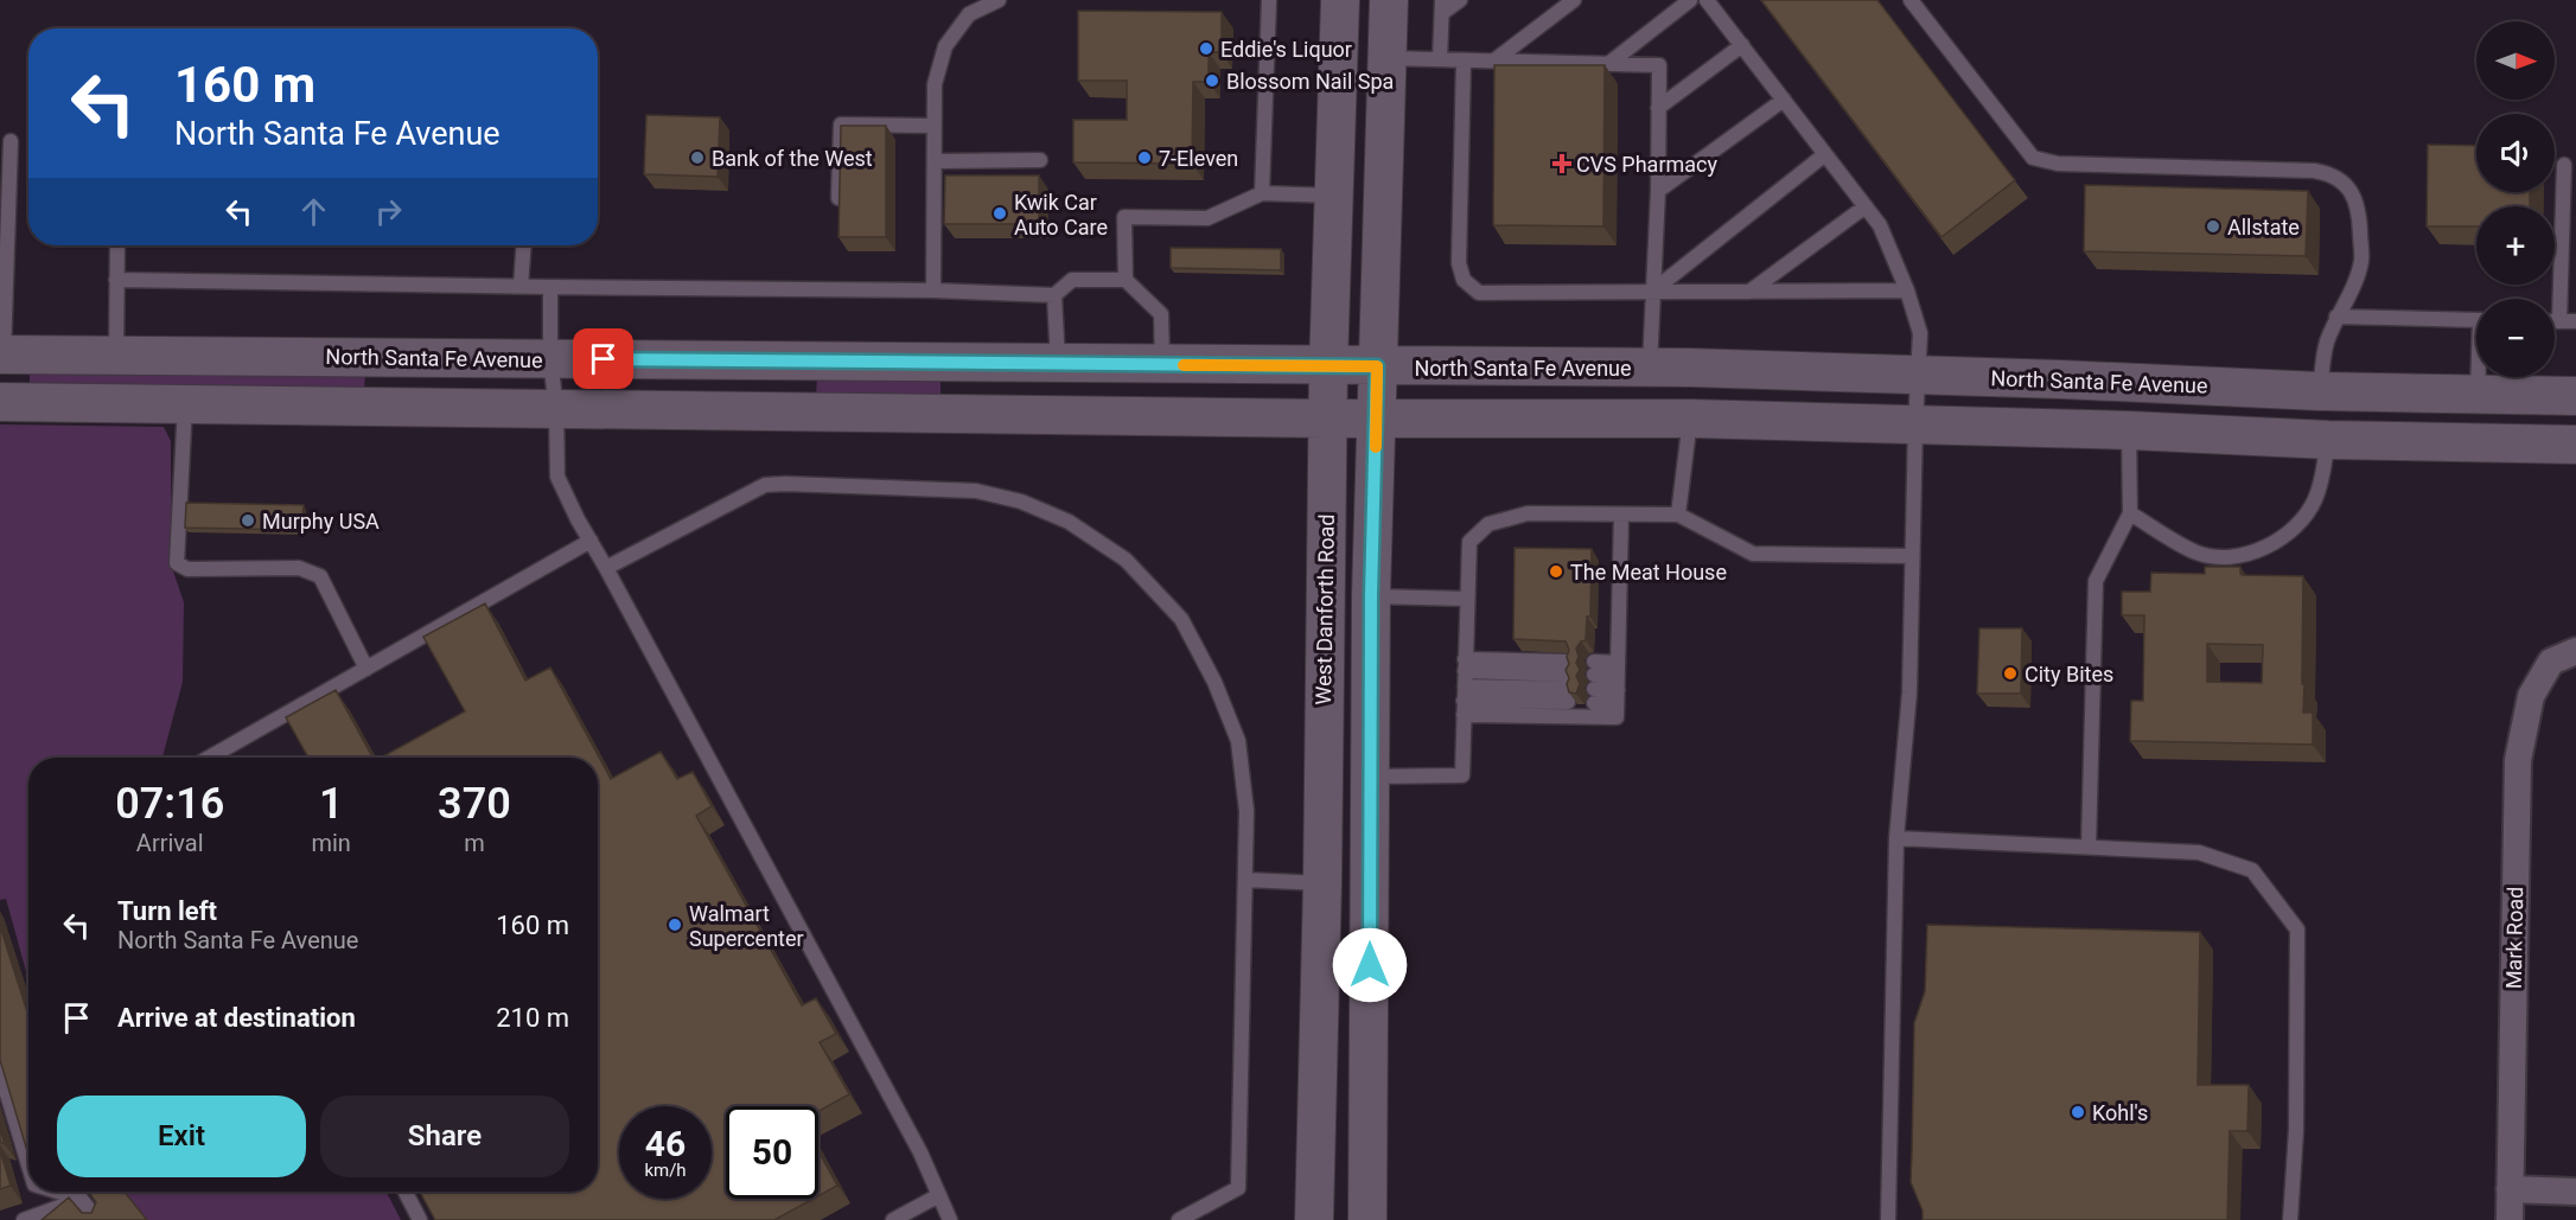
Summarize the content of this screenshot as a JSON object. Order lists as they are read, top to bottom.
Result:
{
  "streets": {
    "main road": ["North Santa Fe Avenue", "West Danforth Road"],
    "street": ["Mark Road"]
  },
  "crossings": [
    ["North Santa Fe Avenue", "West Danforth Road"]
  ],
  "places": {
    "other": [
      "Eddie's Liquor",
      "Blossom Nail Spa",
      "Bank of the West",
      "7-Eleven",
      "Kwik Car Auto Care",
      "Allstate",
      "Murphy USA",
      "The Meat House",
      "City Bites",
      "Walmart Supercenter",
      "Kohl's"
    ],
    "health": ["CVS Pharmacy"]
  },
  "north": "right",
  "page": {
    "map_buttons": ["+", "−"],
    "turn": ["160 m", "North Santa Fe Avenue"],
    "eta": [
      "07:16",
      "Arrival",
      "1",
      "min",
      "370",
      "m"
    ],
    "list": [
      {
        "name": "Turn left",
        "note": "North Santa Fe Avenue",
        "value": "160 m"
      },
      {
        "name": "Arrive at destination",
        "value": "210 m"
      }
    ],
    "buttons": ["Exit", "Share"],
    "speed": "46 km/h",
    "limit": "50"
  }
}
